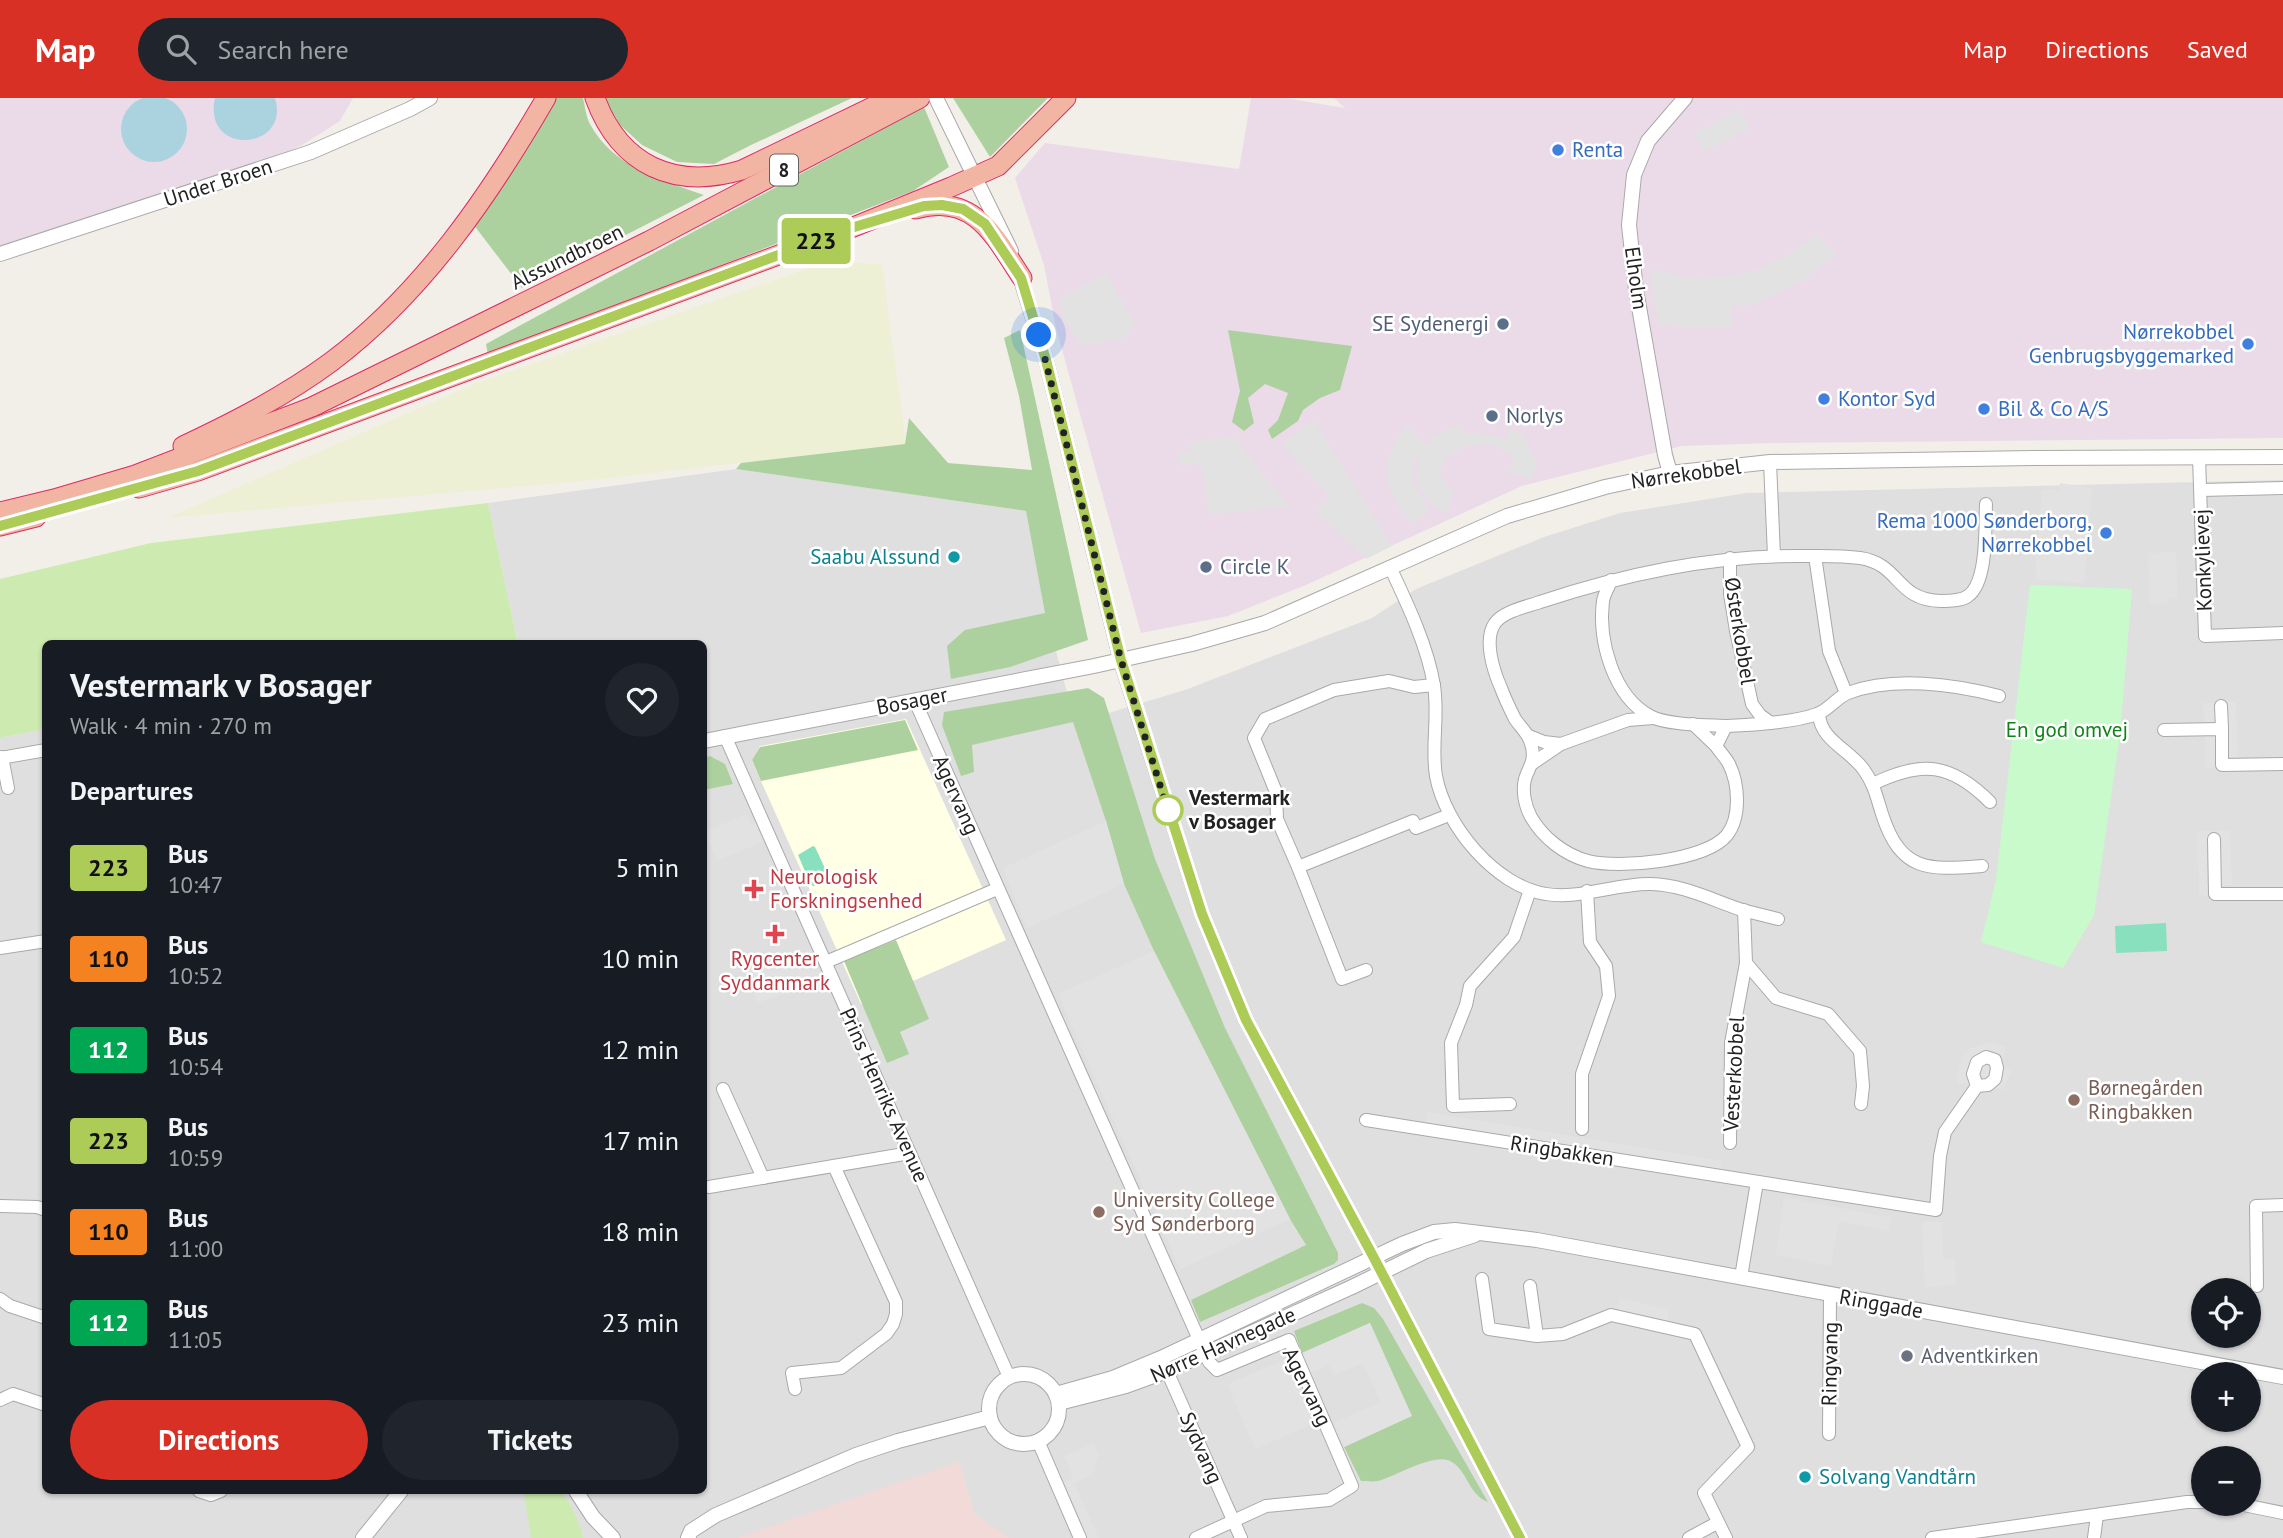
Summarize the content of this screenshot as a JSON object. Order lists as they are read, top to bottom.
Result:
{
  "streets": {
    "highway": ["8", "Alssundbroen"],
    "street": [
      "Under Broen",
      "Elholm",
      "Nørrekobbel",
      "Konkylievej",
      "Østerkobbel",
      "Bosager",
      "Agervang",
      "Vesterkobbel",
      "Prins Henriks Avenue",
      "Ringbakken",
      "Ringgade",
      "Nørre Havnegade",
      "Ringvang",
      "Sydvang"
    ]
  },
  "crossings": [
    ["8", "Alssundbroen"],
    ["Elholm", "Nørrekobbel"],
    ["Nørrekobbel", "Konkylievej"],
    ["Nørrekobbel", "Bosager"],
    ["Bosager", "Agervang"],
    ["Bosager", "Prins Henriks Avenue"],
    ["Agervang", "Nørre Havnegade"],
    ["Agervang", "Sydvang"],
    ["Prins Henriks Avenue", "Nørre Havnegade"],
    ["Ringgade", "Nørre Havnegade"],
    ["Ringgade", "Ringvang"],
    ["Nørre Havnegade", "Sydvang"]
  ],
  "parks": ["En god omvej"],
  "places": {
    "other": [
      "Renta",
      "SE Sydenergi",
      "Nørrekobbel Genbrugsbyggemarked",
      "Kontor Syd",
      "Bil & Co A/S",
      "Norlys",
      "Rema 1000 Sønderborg, Nørrekobbel",
      "Saabu Alssund",
      "Circle K",
      "Vestermark v Bosager",
      "Børnegården Ringbakken",
      "University College Syd Sønderborg",
      "Adventkirken",
      "Solvang Vandtårn"
    ],
    "health": ["Neurologisk Forskningsenhed", "Rygcenter Syddanmark"]
  },
  "lines": ["bus line 223"],
  "page": {
    "header": "Map",
    "search": "Search here",
    "nav": ["Map", "Directions", "Saved"],
    "on_map": "223",
    "heading": [
      ["Vestermark v Bosager", "Walk · 4 min · 270 m"],
      "Departures"
    ],
    "list": [
      {
        "mark": "223",
        "name": "Bus",
        "note": "10:47",
        "value": "5 min"
      },
      {
        "mark": "110",
        "name": "Bus",
        "note": "10:52",
        "value": "10 min"
      },
      {
        "mark": "112",
        "name": "Bus",
        "note": "10:54",
        "value": "12 min"
      },
      {
        "mark": "223",
        "name": "Bus",
        "note": "10:59",
        "value": "17 min"
      },
      {
        "mark": "110",
        "name": "Bus",
        "note": "11:00",
        "value": "18 min"
      },
      {
        "mark": "112",
        "name": "Bus",
        "note": "11:05",
        "value": "23 min"
      }
    ],
    "map_buttons": ["+", "−"],
    "buttons": ["Directions", "Tickets"]
  }
}
